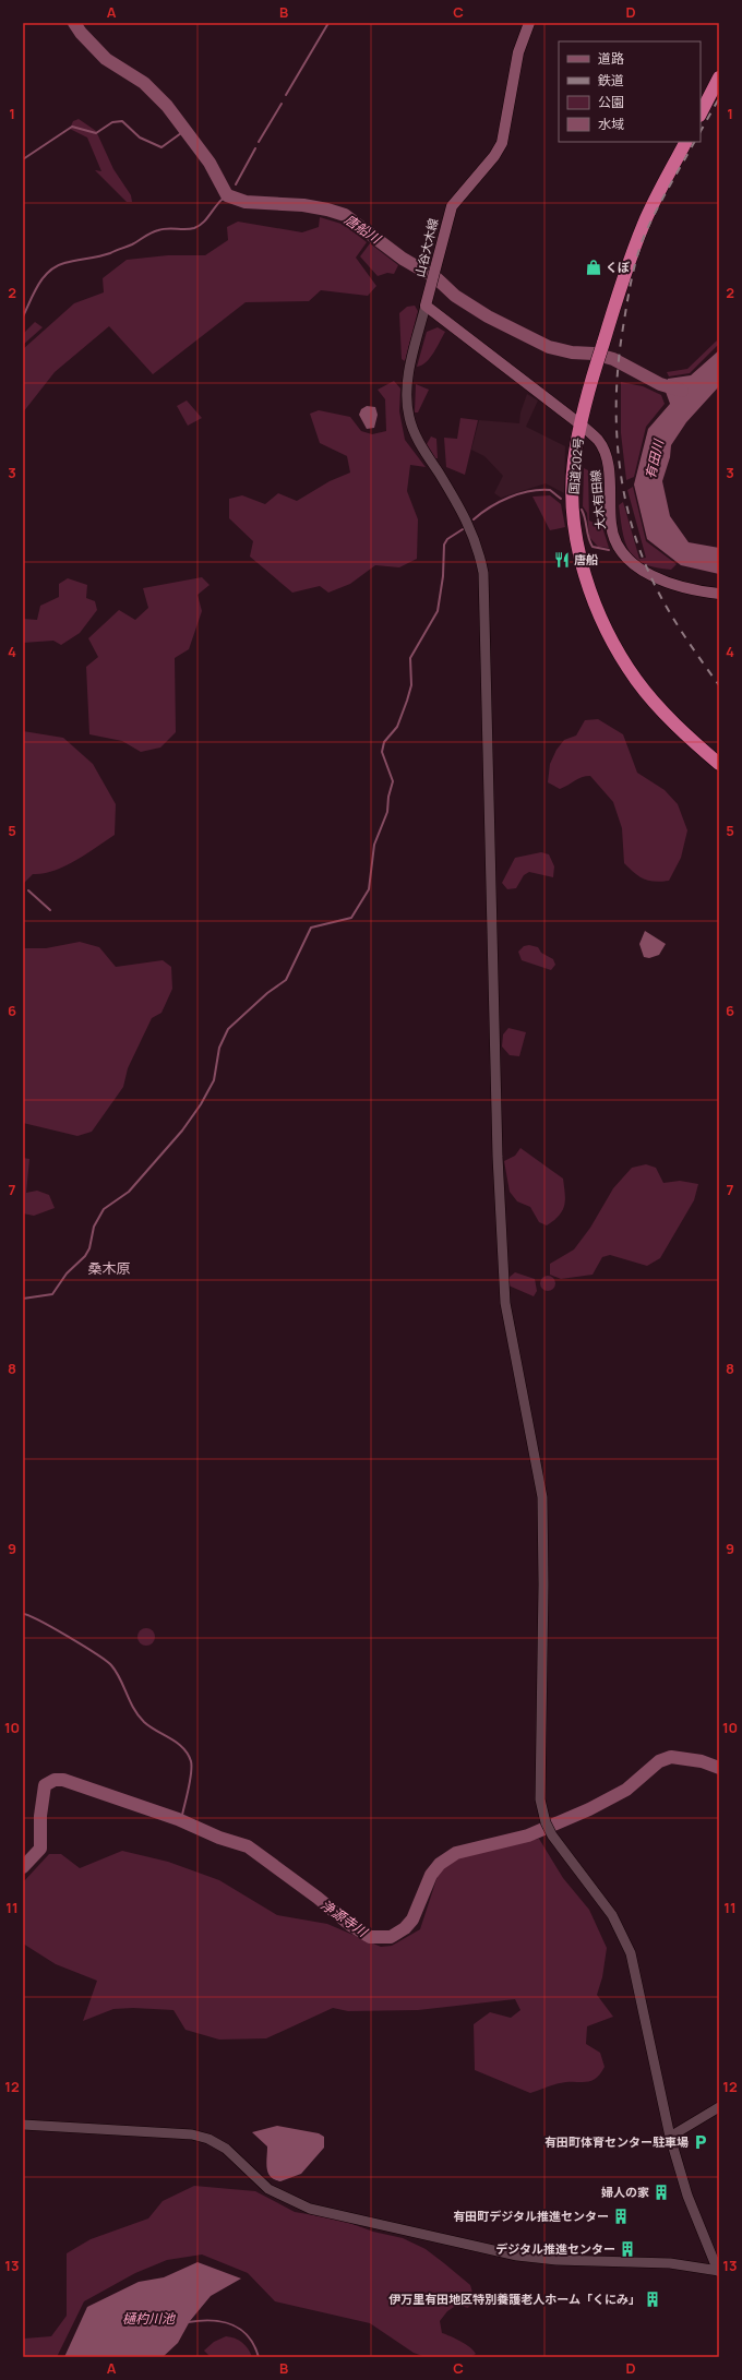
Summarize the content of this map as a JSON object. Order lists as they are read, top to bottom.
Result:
{
  "streets": {
    "highway": ["国道202号"],
    "main road": ["山谷大木線", "大木有田線"]
  },
  "crossings": [
    ["国道202号", "大木有田線"]
  ],
  "districts": ["桑木原"],
  "water": [
    "唐船川",
    "有田川",
    "浄源寺川",
    "樋杓川池"
  ],
  "places": {
    "shop": ["くぼ"],
    "restaurant": ["唐船"],
    "parking": ["有田町体育センター駐車場"],
    "building": [
      "婦人の家",
      "有田町デジタル推進センター",
      "デジタル推進センター",
      "伊万里有田地区特別養護老人ホーム「くにみ」"
    ]
  },
  "legend": [
    "道路",
    "鉄道",
    "公園",
    "水域"
  ],
  "grid": {
    "columns": [
      "A",
      "B",
      "C",
      "D"
    ],
    "rows": [
      "1",
      "2",
      "3",
      "4",
      "5",
      "6",
      "7",
      "8",
      "9",
      "10",
      "11",
      "12",
      "13"
    ]
  }
}
